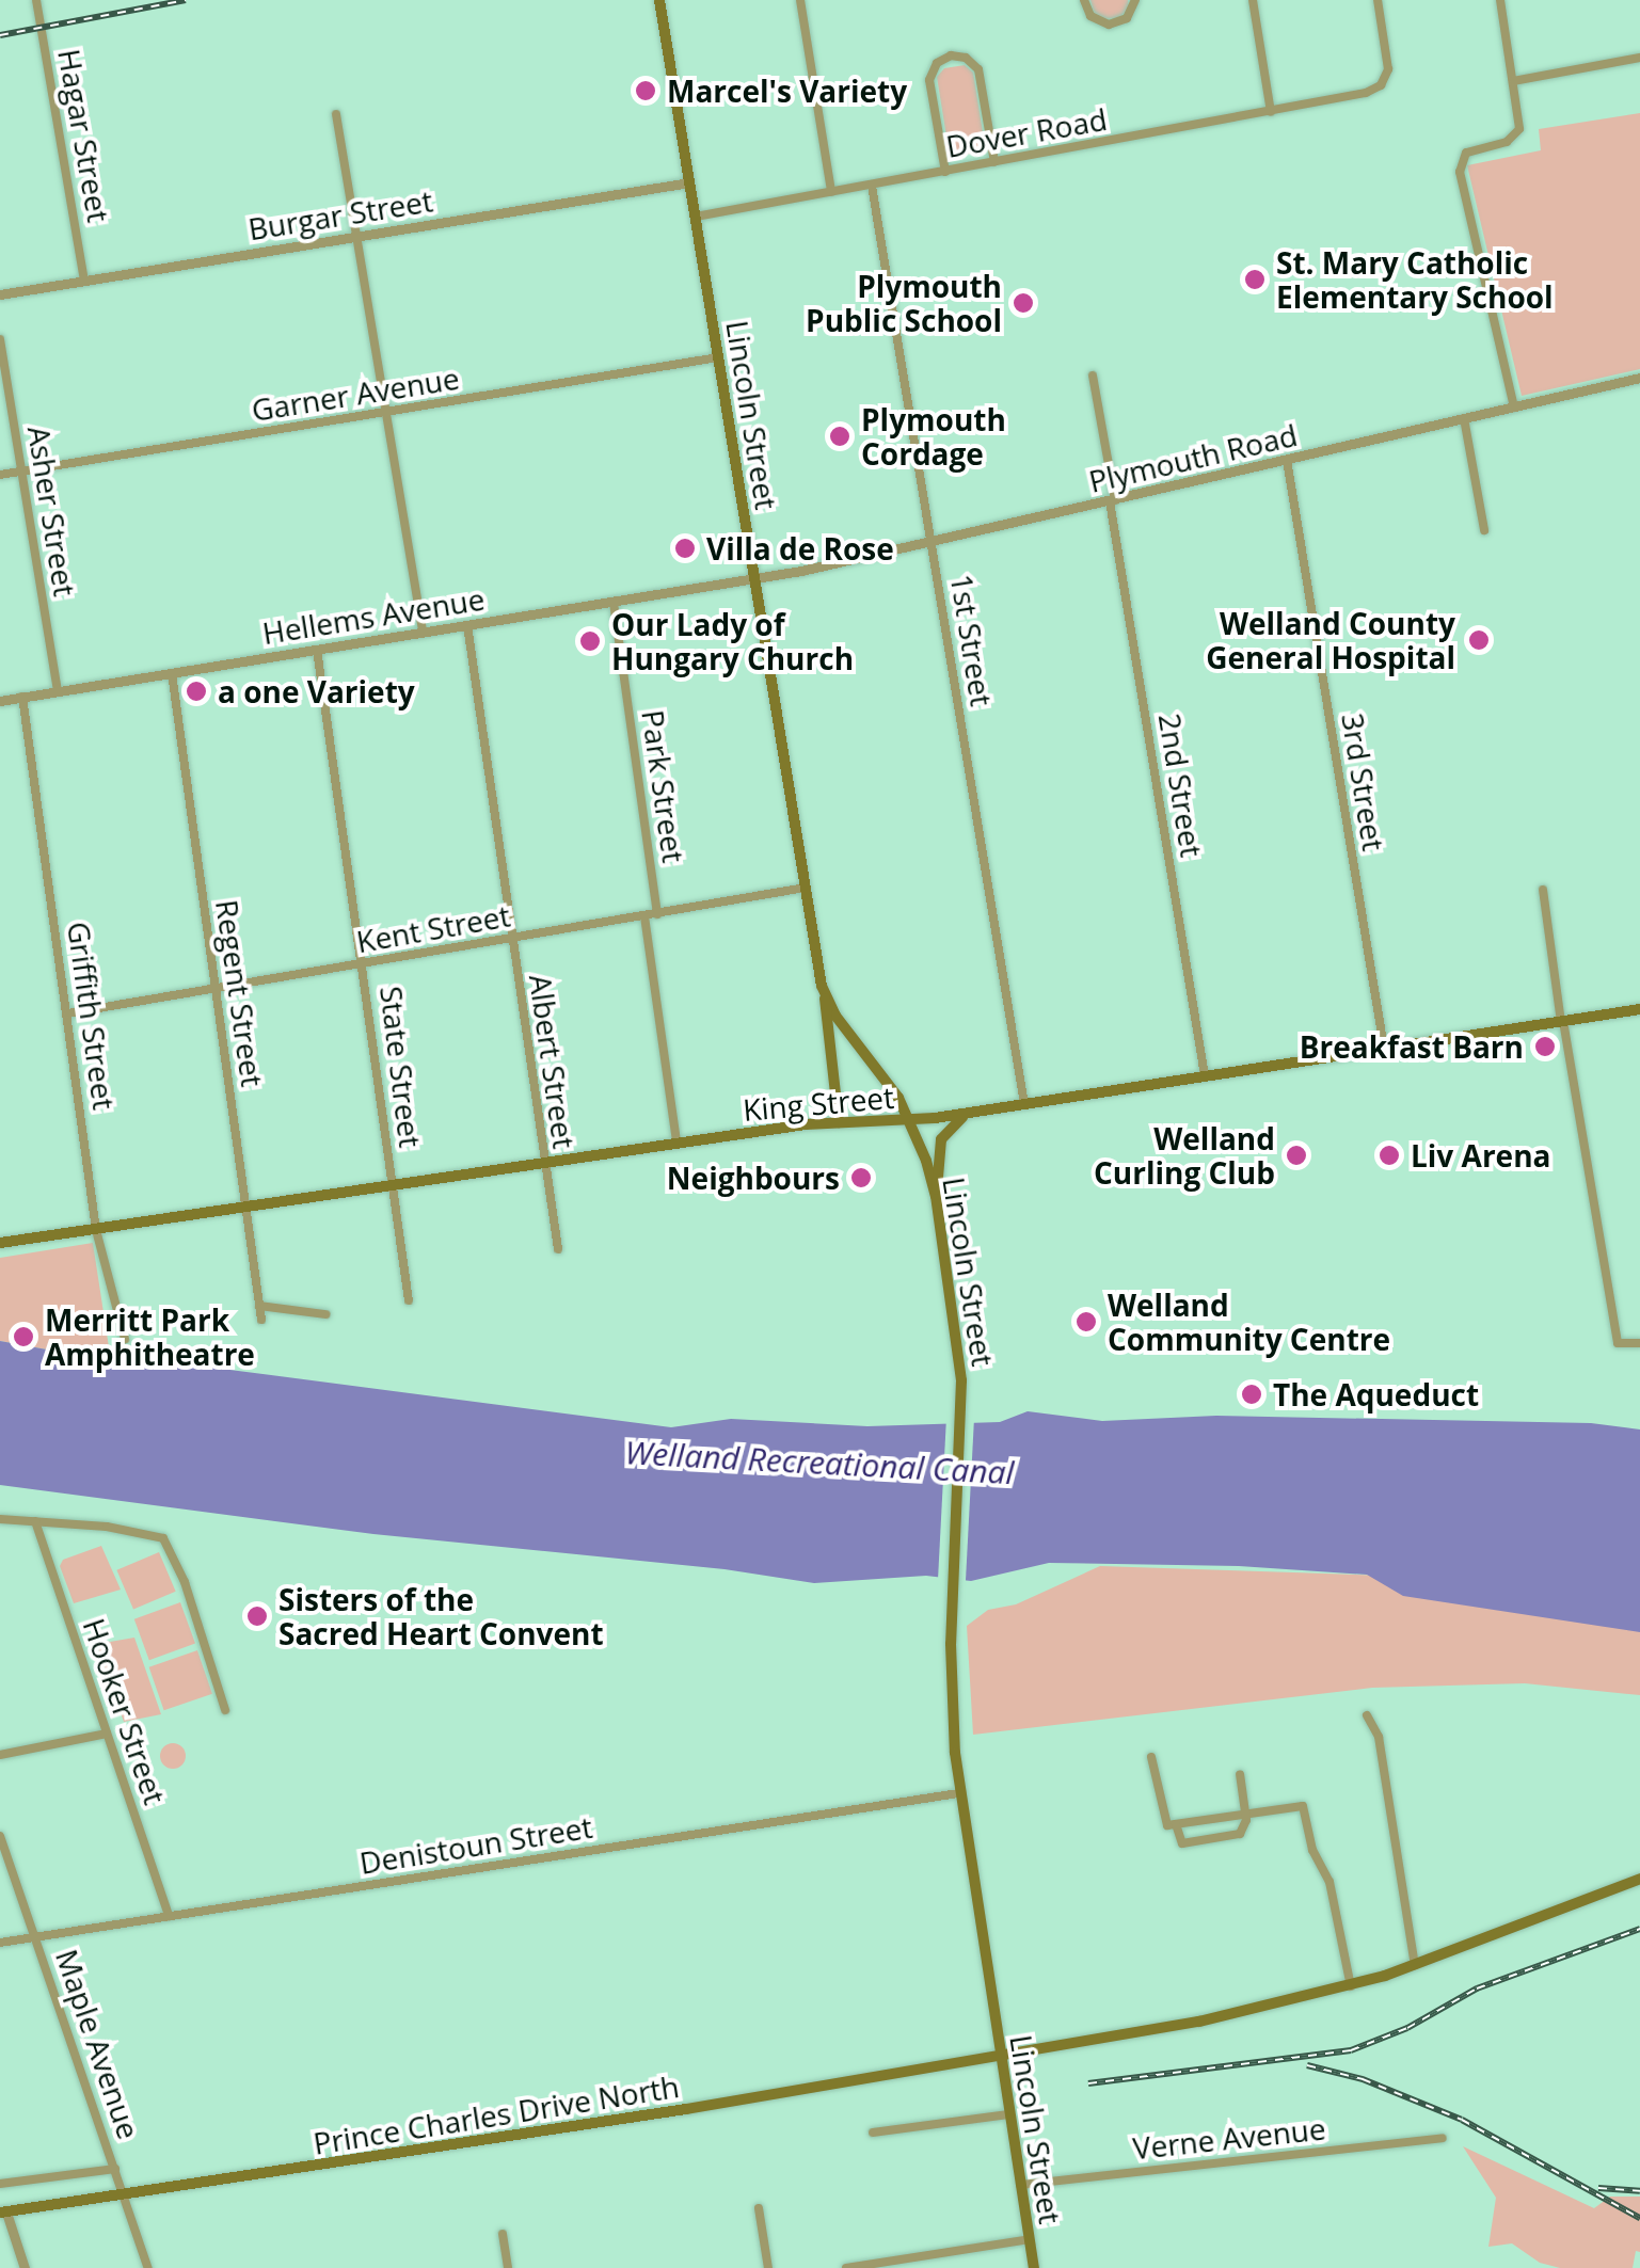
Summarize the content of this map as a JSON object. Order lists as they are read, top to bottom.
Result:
{
  "streets": {
    "main road": ["Lincoln Street", "King Street", "Prince Charles Drive North"],
    "street": [
      "Dover Road",
      "Hagar Street",
      "Burgar Street",
      "Garner Avenue",
      "Plymouth Road",
      "Asher Street",
      "Hellems Avenue",
      "1st Street",
      "3rd Street",
      "2nd Street",
      "Park Street",
      "Kent Street",
      "Regent Street",
      "Griffith Street",
      "Albert Street",
      "State Street",
      "Hooker Street",
      "Denistoun Street",
      "Maple Avenue",
      "Verne Avenue"
    ]
  },
  "crossings": [
    ["Dover Road", "Lincoln Street"],
    ["Dover Road", "1st Street"],
    ["Hagar Street", "Burgar Street"],
    ["Burgar Street", "Lincoln Street"],
    ["Garner Avenue", "Lincoln Street"],
    ["Garner Avenue", "Asher Street"],
    ["Lincoln Street", "Plymouth Road"],
    ["Lincoln Street", "Hellems Avenue"],
    ["Lincoln Street", "Kent Street"],
    ["Lincoln Street", "King Street"],
    ["Lincoln Street", "Denistoun Street"],
    ["Lincoln Street", "Prince Charles Drive North"],
    ["Lincoln Street", "Verne Avenue"],
    ["Plymouth Road", "Hellems Avenue"],
    ["Plymouth Road", "1st Street"],
    ["Plymouth Road", "3rd Street"],
    ["Plymouth Road", "2nd Street"],
    ["Asher Street", "Hellems Avenue"],
    ["Hellems Avenue", "Park Street"],
    ["Hellems Avenue", "Regent Street"],
    ["Hellems Avenue", "Griffith Street"],
    ["Hellems Avenue", "Albert Street"],
    ["Hellems Avenue", "State Street"],
    ["1st Street", "King Street"],
    ["3rd Street", "King Street"],
    ["2nd Street", "King Street"],
    ["Park Street", "Kent Street"],
    ["Kent Street", "Regent Street"],
    ["Kent Street", "Griffith Street"],
    ["Kent Street", "Albert Street"],
    ["Kent Street", "State Street"],
    ["Regent Street", "King Street"],
    ["Griffith Street", "King Street"],
    ["Albert Street", "King Street"],
    ["State Street", "King Street"],
    ["Hooker Street", "Denistoun Street"],
    ["Denistoun Street", "Maple Avenue"],
    ["Maple Avenue", "Prince Charles Drive North"]
  ],
  "water": ["Welland Recreational Canal"],
  "places": [
    "Marcel's Variety",
    "St. Mary Catholic Elementary School",
    "Plymouth Public School",
    "Plymouth Cordage",
    "Villa de Rose",
    "Welland County General Hospital",
    "Our Lady of Hungary Church",
    "a one Variety",
    "Breakfast Barn",
    "Welland Curling Club",
    "Liv Arena",
    "Neighbours",
    "Welland Community Centre",
    "Merritt Park Amphitheatre",
    "The Aqueduct",
    "Sisters of the Sacred Heart Convent"
  ]
}
